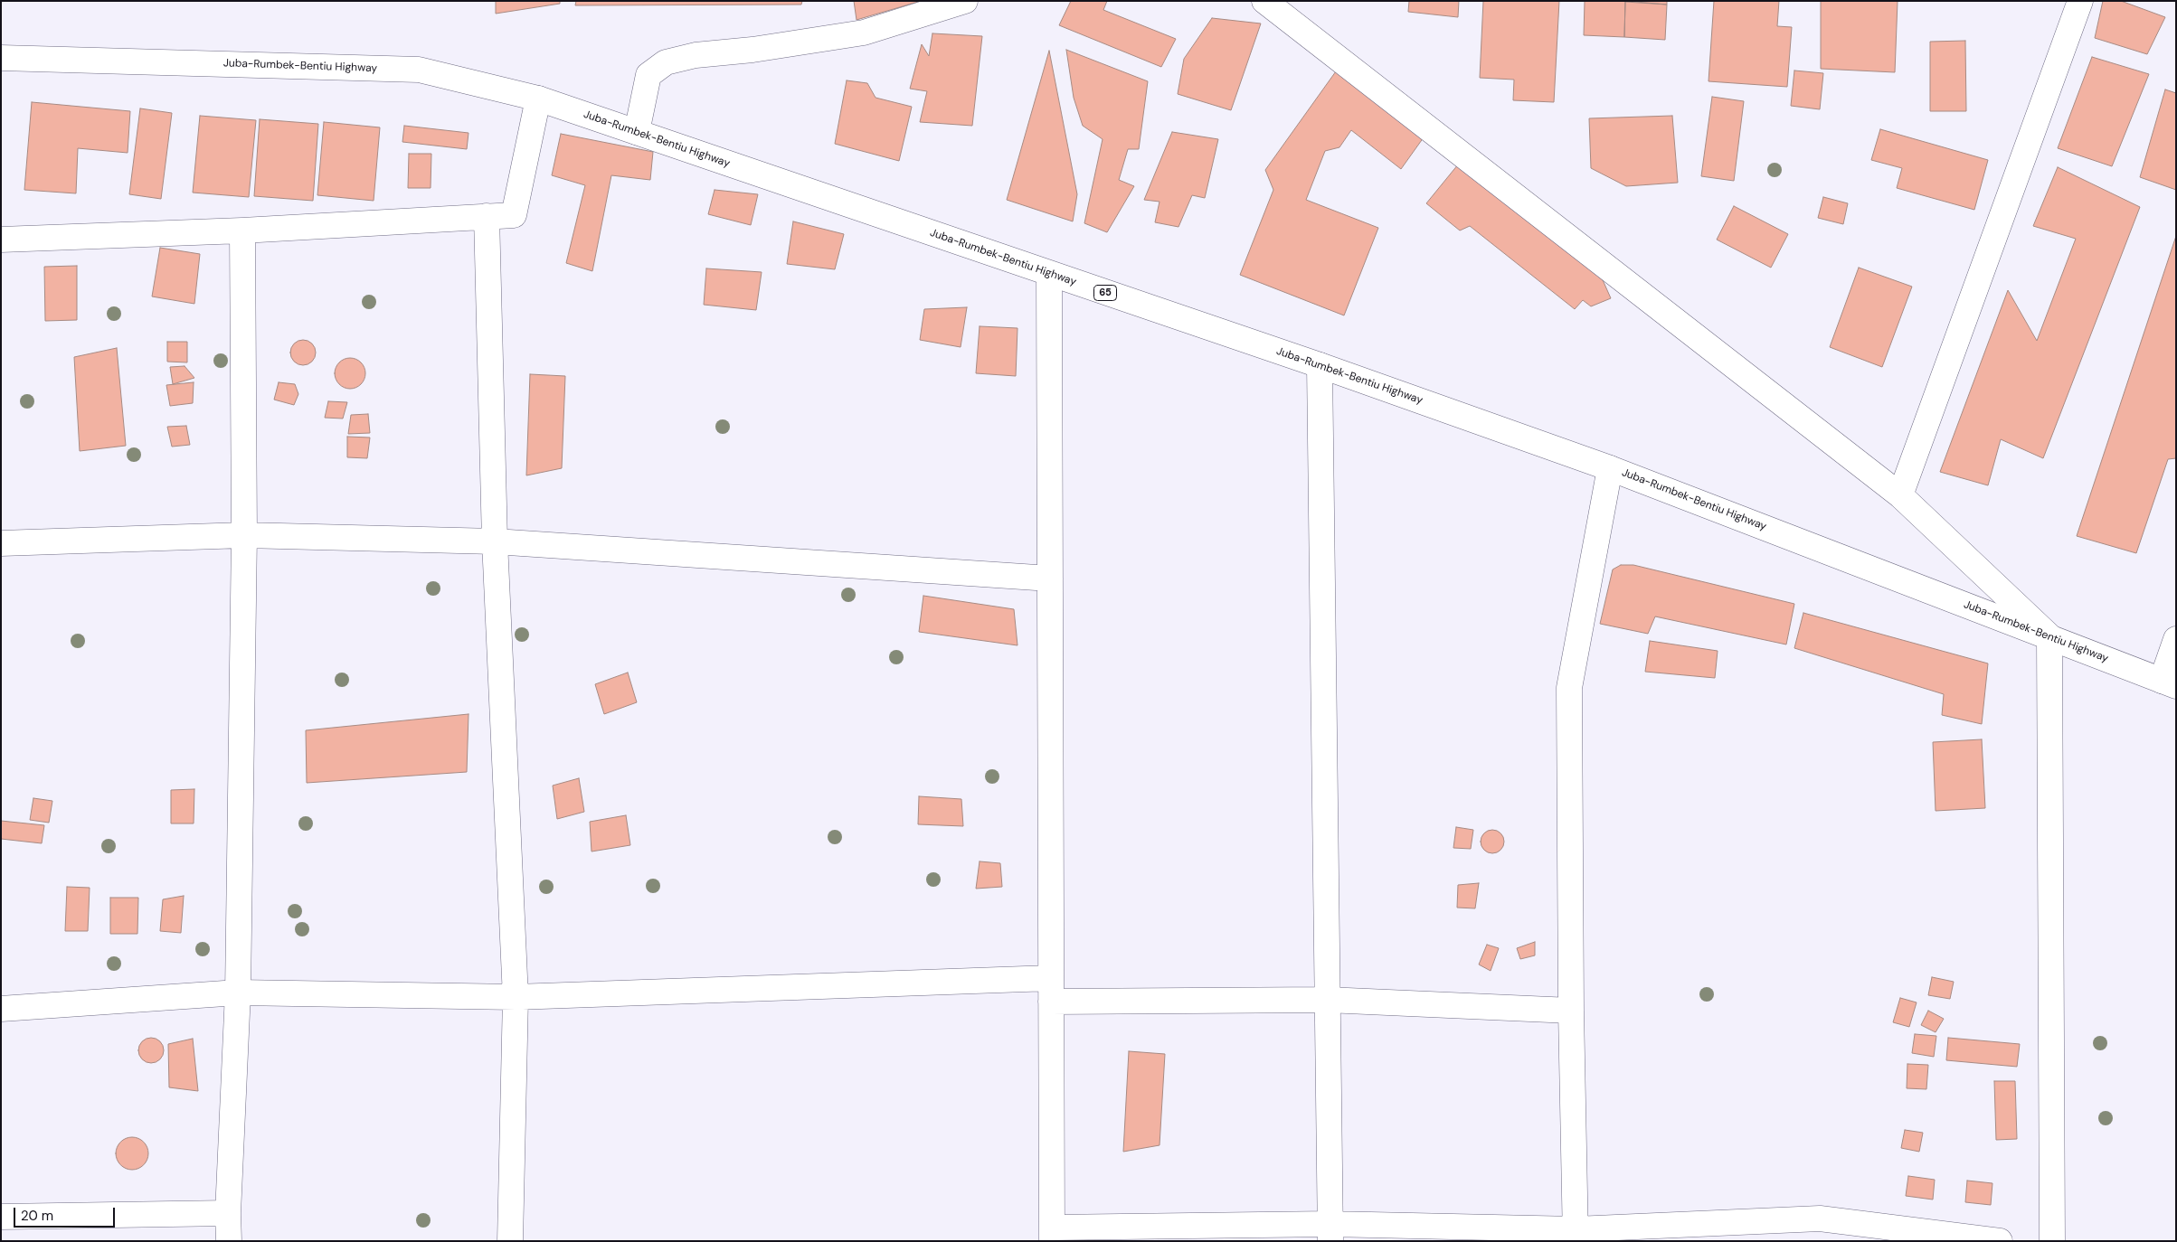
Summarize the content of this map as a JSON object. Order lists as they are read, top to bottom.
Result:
{
  "streets": {
    "street": ["Juba-Rumbek-Bentiu Highway", "65"]
  },
  "scale_bar": "20 m"
}
